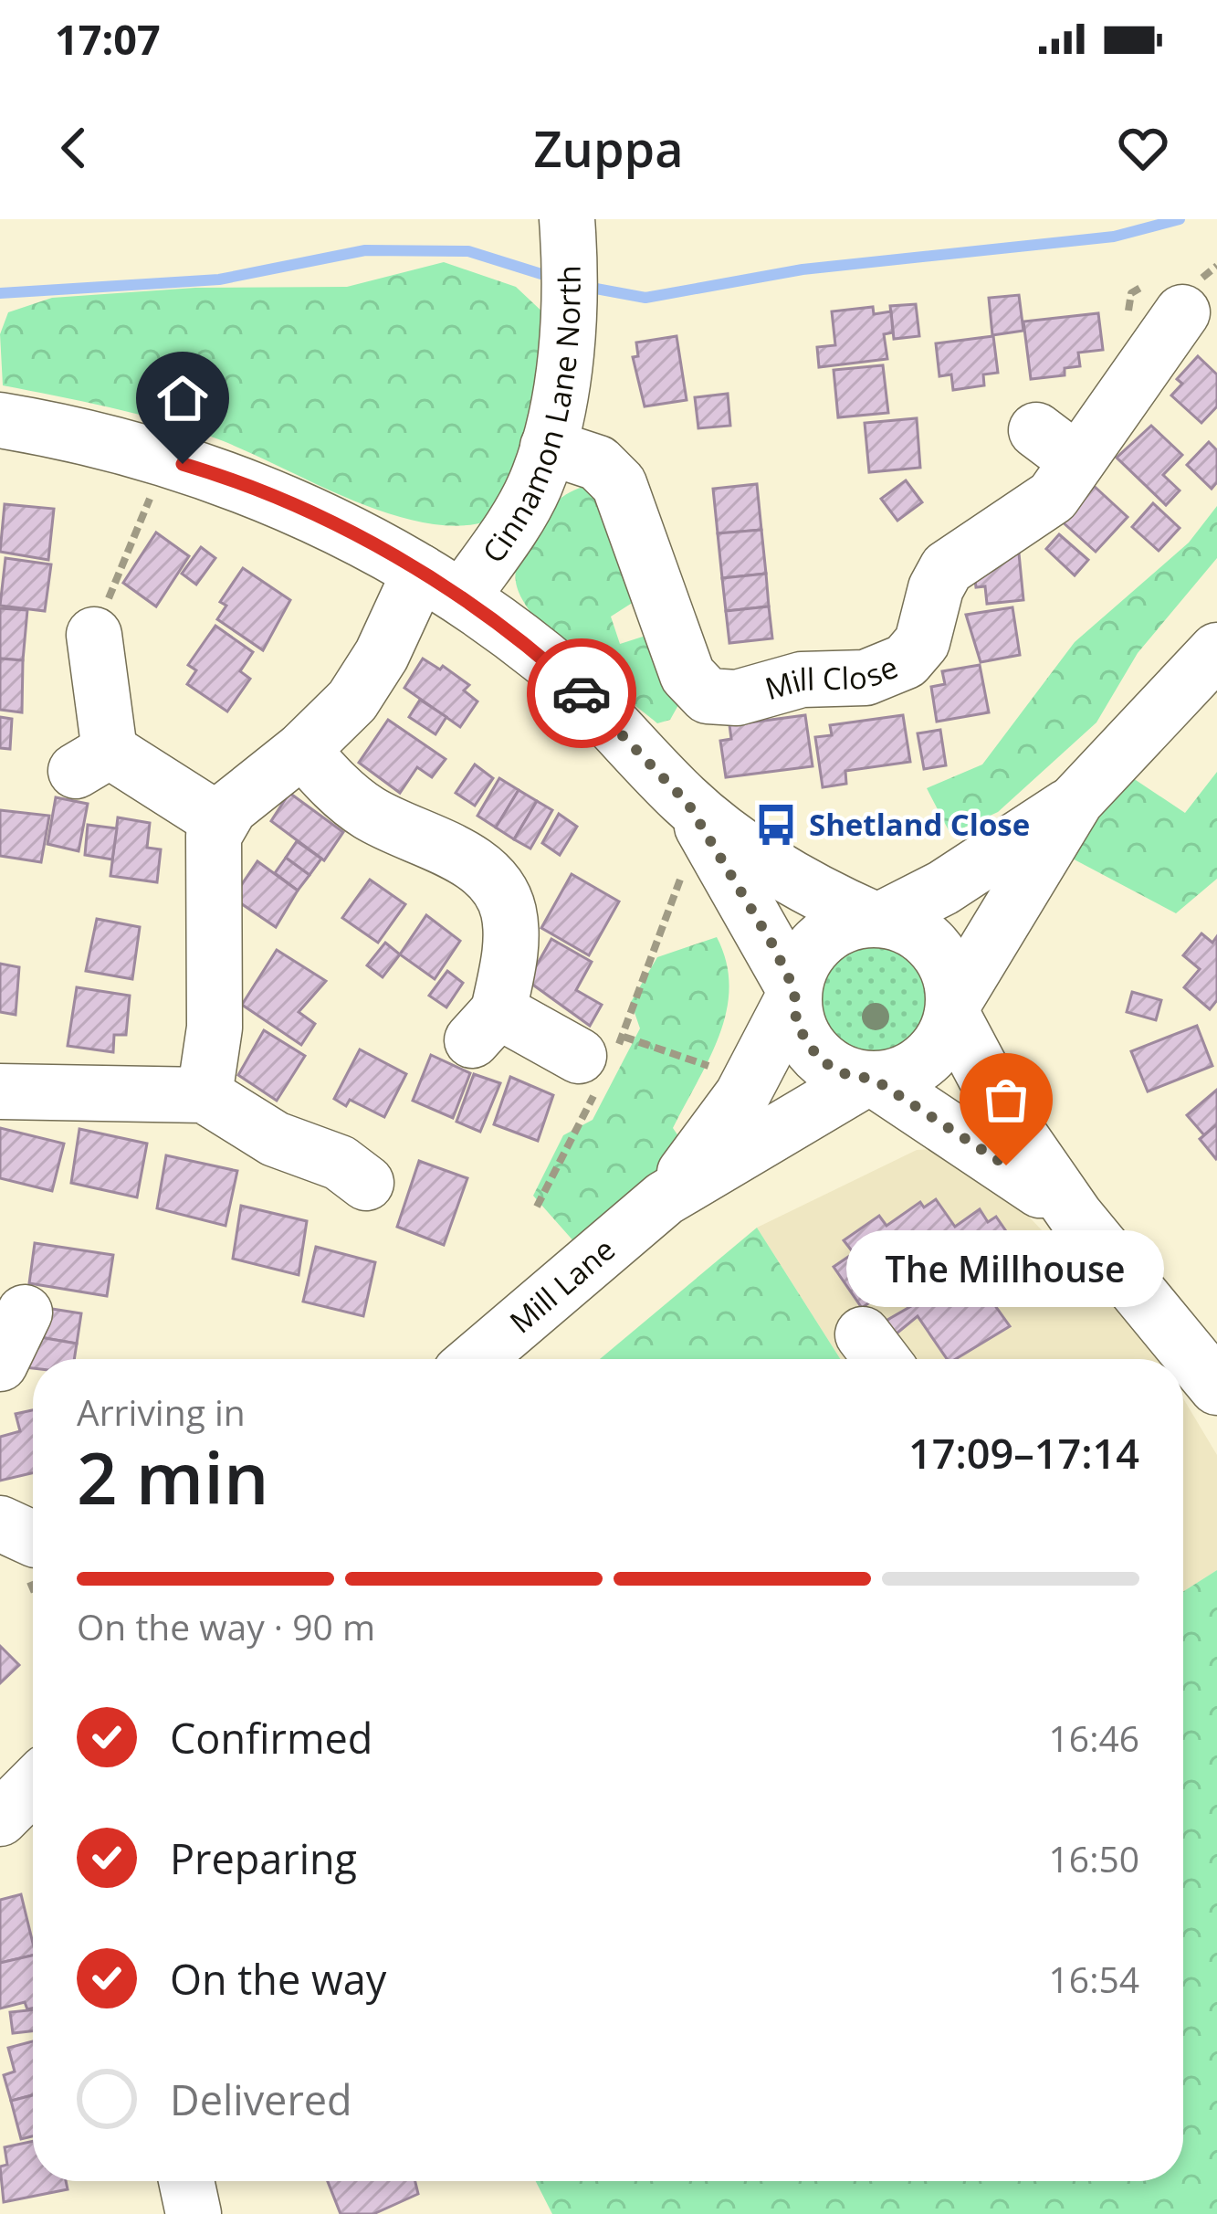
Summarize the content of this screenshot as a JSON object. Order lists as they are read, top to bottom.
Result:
{
  "streets": {
    "street": ["Cinnamon Lane North", "Mill Close", "Mill Lane"]
  },
  "crossings": [
    ["Cinnamon Lane North", "Mill Close"]
  ],
  "places": {
    "bus stop": ["Shetland Close"],
    "other": ["The Millhouse"]
  },
  "page": {
    "status": "17:07",
    "header": "Zuppa",
    "bubble": "The Millhouse",
    "heading": ["2 min", "Arriving in", "17:09–17:14"],
    "bar": "On the way · 90 m",
    "list": [
      ["Confirmed", "16:46"],
      ["Preparing", "16:50"],
      ["On the way", "16:54"],
      "Delivered"
    ]
  }
}
